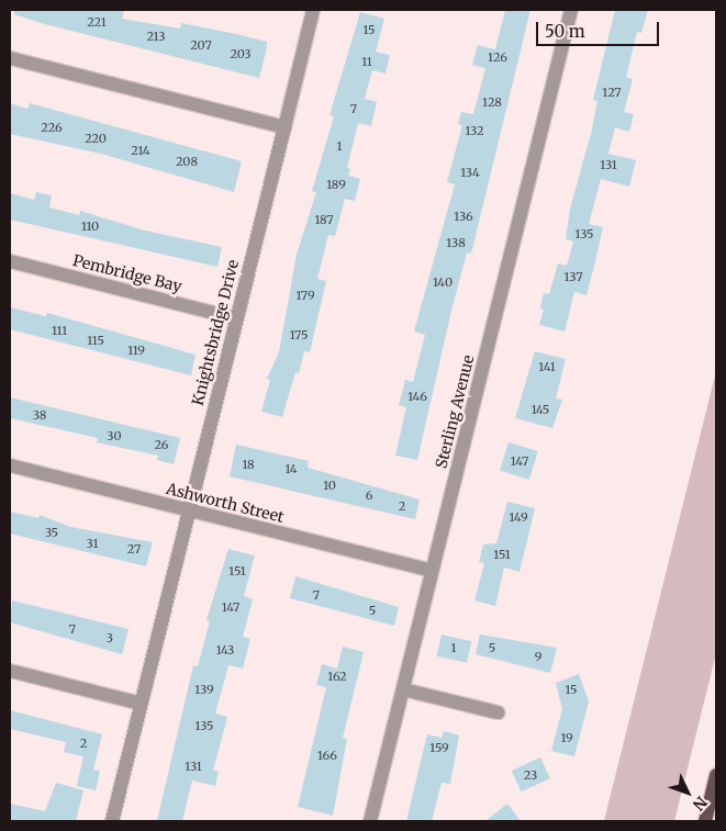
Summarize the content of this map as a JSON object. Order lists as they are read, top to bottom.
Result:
{
  "streets": {
    "street": [
      "Pembridge Bay",
      "Knightsbridge Drive",
      "Sterling Avenue",
      "Ashworth Street"
    ]
  },
  "crossings": [
    ["Pembridge Bay", "Knightsbridge Drive"],
    ["Knightsbridge Drive", "Ashworth Street"],
    ["Sterling Avenue", "Ashworth Street"]
  ],
  "house_numbers": [
    "221",
    "15",
    "213",
    "207",
    "203",
    "126",
    "11",
    "127",
    "128",
    "7",
    "226",
    "132",
    "220",
    "1",
    "214",
    "208",
    "131",
    "134",
    "189",
    "136",
    "187",
    "110",
    "135",
    "138",
    "137",
    "140",
    "179",
    "111",
    "175",
    "115",
    "119",
    "141",
    "146",
    "145",
    "38",
    "30",
    "26",
    "147",
    "18",
    "14",
    "10",
    "6",
    "2",
    "149",
    "35",
    "31",
    "27",
    "151",
    "151",
    "7",
    "147",
    "5",
    "7",
    "3",
    "1",
    "5",
    "143",
    "9",
    "162",
    "139",
    "15",
    "135",
    "19",
    "2",
    "159",
    "166",
    "131",
    "23"
  ],
  "scale_bar": "50 m",
  "north": "bottom right"
}
